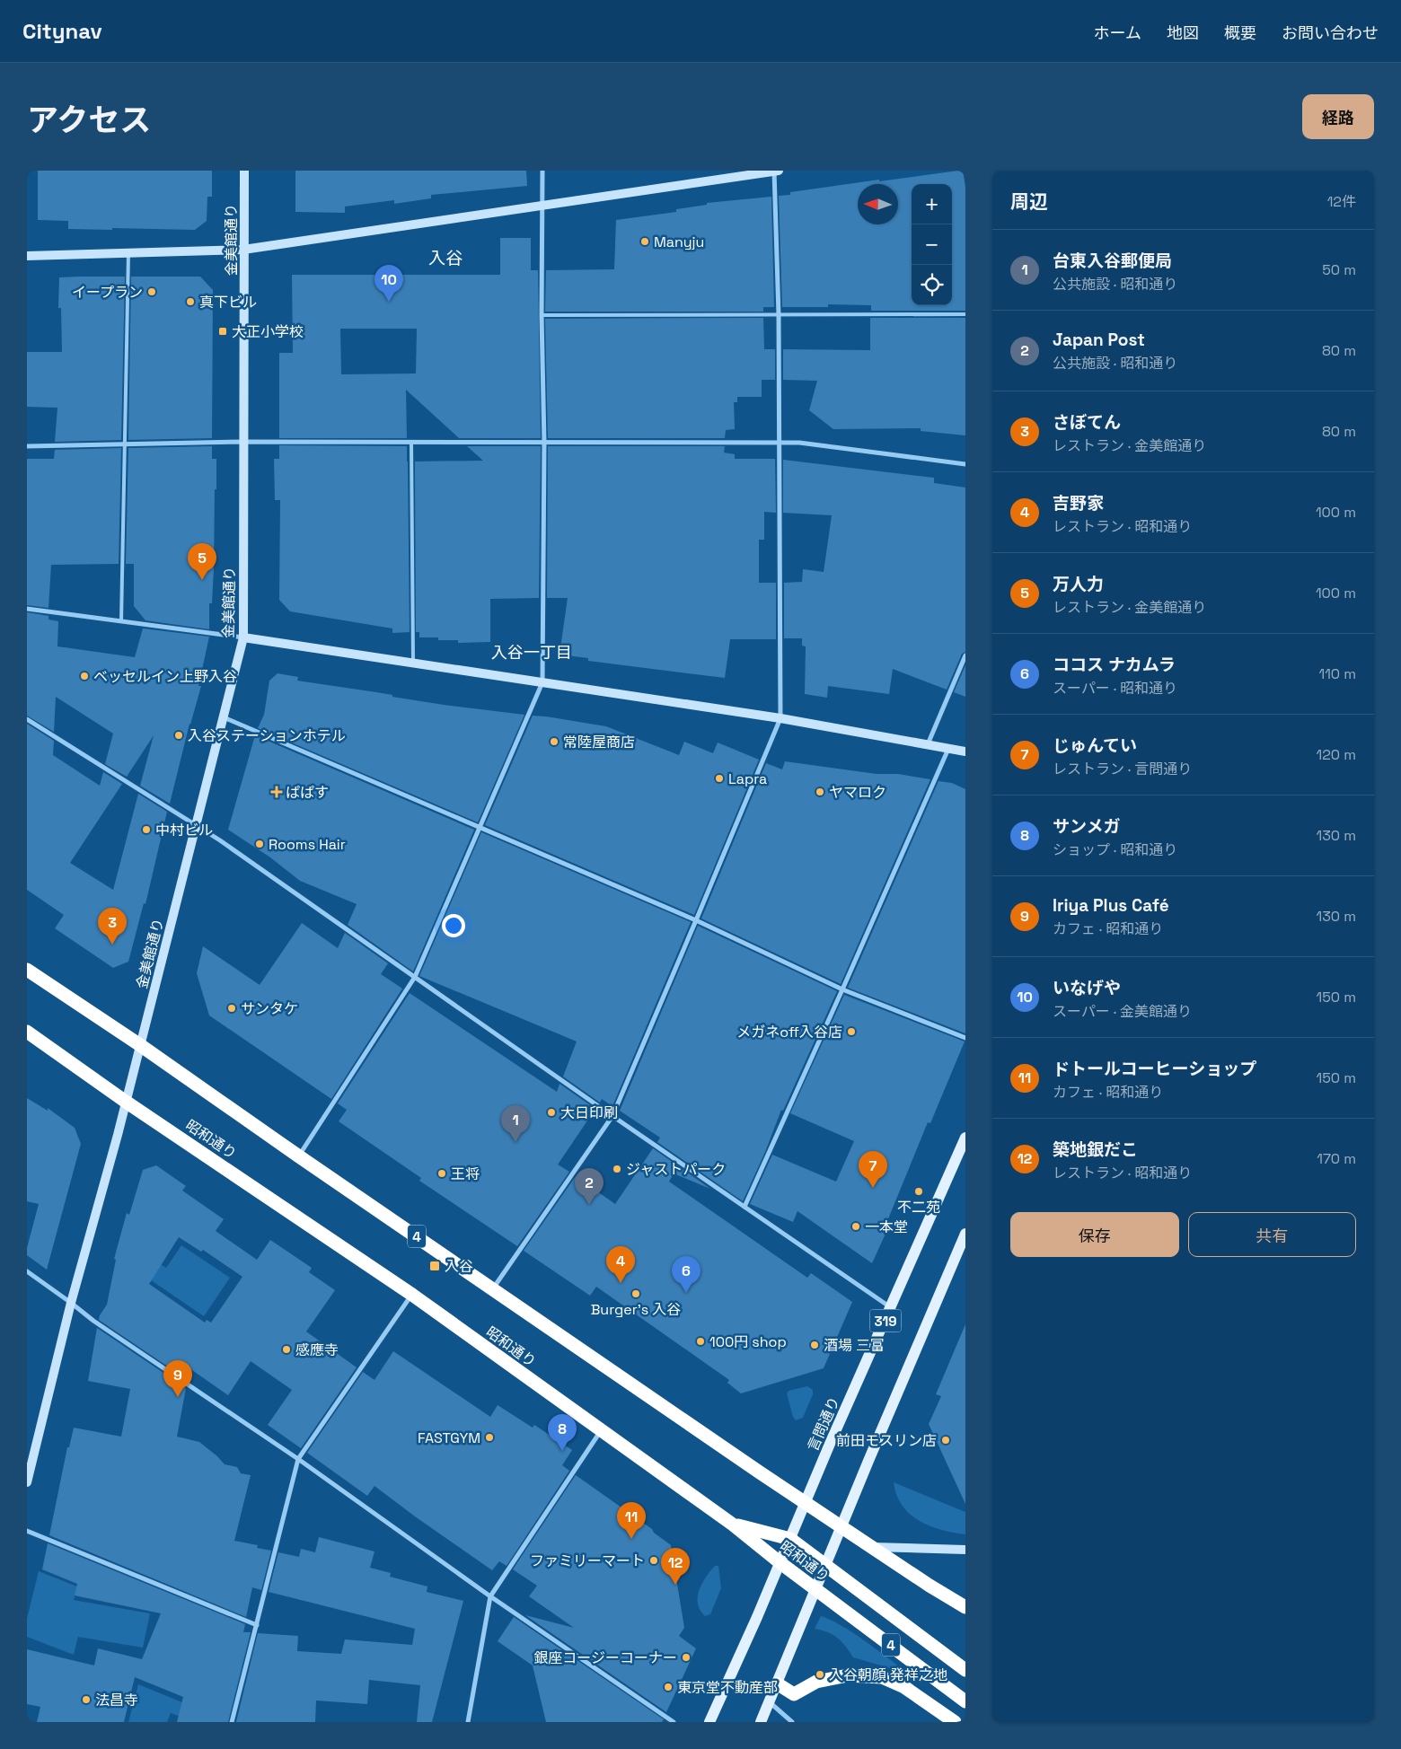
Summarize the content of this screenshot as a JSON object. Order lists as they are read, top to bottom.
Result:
{
  "streets": {
    "highway": ["昭和通り", "4"],
    "main road": ["319", "言問通り"],
    "street": ["金美館通り"]
  },
  "crossings": [
    ["金美館通り", "昭和通り"],
    ["金美館通り", "4"],
    ["昭和通り", "319"],
    ["昭和通り", "言問通り"],
    ["4", "319"],
    ["4", "言問通り"]
  ],
  "districts": ["入谷", "入谷一丁目"],
  "places": {
    "other": [
      "Manyju",
      "イープラン",
      "真下ビル",
      "ベッセルイン上野入谷",
      "入谷ステーションホテル",
      "常陸屋商店",
      "Lapra",
      "ヤマロク",
      "中村ビル",
      "Rooms Hair",
      "サンタケ",
      "メガネoff入谷店",
      "大日印刷",
      "ジャストパーク",
      "王将",
      "不二苑",
      "一本堂",
      "Burger's 入谷",
      "100円 shop",
      "酒場 三富",
      "感應寺",
      "FASTGYM",
      "前田モスリン店",
      "ファミリーマート",
      "銀座コージーコーナー",
      "入谷朝顔 発祥之地",
      "東京堂不動産部",
      "法昌寺"
    ],
    "transit": ["大正小学校", "入谷"],
    "health": ["ぱぱす"]
  },
  "north": "left",
  "page": {
    "header": "Citynav",
    "nav": [
      "ホーム",
      "地図",
      "概要",
      "お問い合わせ"
    ],
    "title": "アクセス",
    "buttons": [
      "経路",
      ["保存", "共有"]
    ],
    "heading": ["周辺", "12件"],
    "map_buttons": ["+", "−"],
    "list": [
      {
        "mark": "1",
        "name": "台東入谷郵便局",
        "note": "公共施設 · 昭和通り",
        "value": "50 m"
      },
      {
        "mark": "2",
        "name": "Japan Post",
        "note": "公共施設 · 昭和通り",
        "value": "80 m"
      },
      {
        "mark": "3",
        "name": "さぼてん",
        "note": "レストラン · 金美館通り",
        "value": "80 m"
      },
      {
        "mark": "4",
        "name": "吉野家",
        "note": "レストラン · 昭和通り",
        "value": "100 m"
      },
      {
        "mark": "5",
        "name": "万人力",
        "note": "レストラン · 金美館通り",
        "value": "100 m"
      },
      {
        "mark": "6",
        "name": "ココス ナカムラ",
        "note": "スーパー · 昭和通り",
        "value": "110 m"
      },
      {
        "mark": "7",
        "name": "じゅんてい",
        "note": "レストラン · 言問通り",
        "value": "120 m"
      },
      {
        "mark": "8",
        "name": "サンメガ",
        "note": "ショップ · 昭和通り",
        "value": "130 m"
      },
      {
        "mark": "9",
        "name": "Iriya Plus Café",
        "note": "カフェ · 昭和通り",
        "value": "130 m"
      },
      {
        "mark": "10",
        "name": "いなげや",
        "note": "スーパー · 金美館通り",
        "value": "150 m"
      },
      {
        "mark": "11",
        "name": "ドトールコーヒーショップ",
        "note": "カフェ · 昭和通り",
        "value": "150 m"
      },
      {
        "mark": "12",
        "name": "築地銀だこ",
        "note": "レストラン · 昭和通り",
        "value": "170 m"
      }
    ],
    "pins": [
      "10",
      "5",
      "3",
      "1",
      "7",
      "2",
      "4",
      "6",
      "9",
      "8",
      "11",
      "12"
    ]
  }
}
